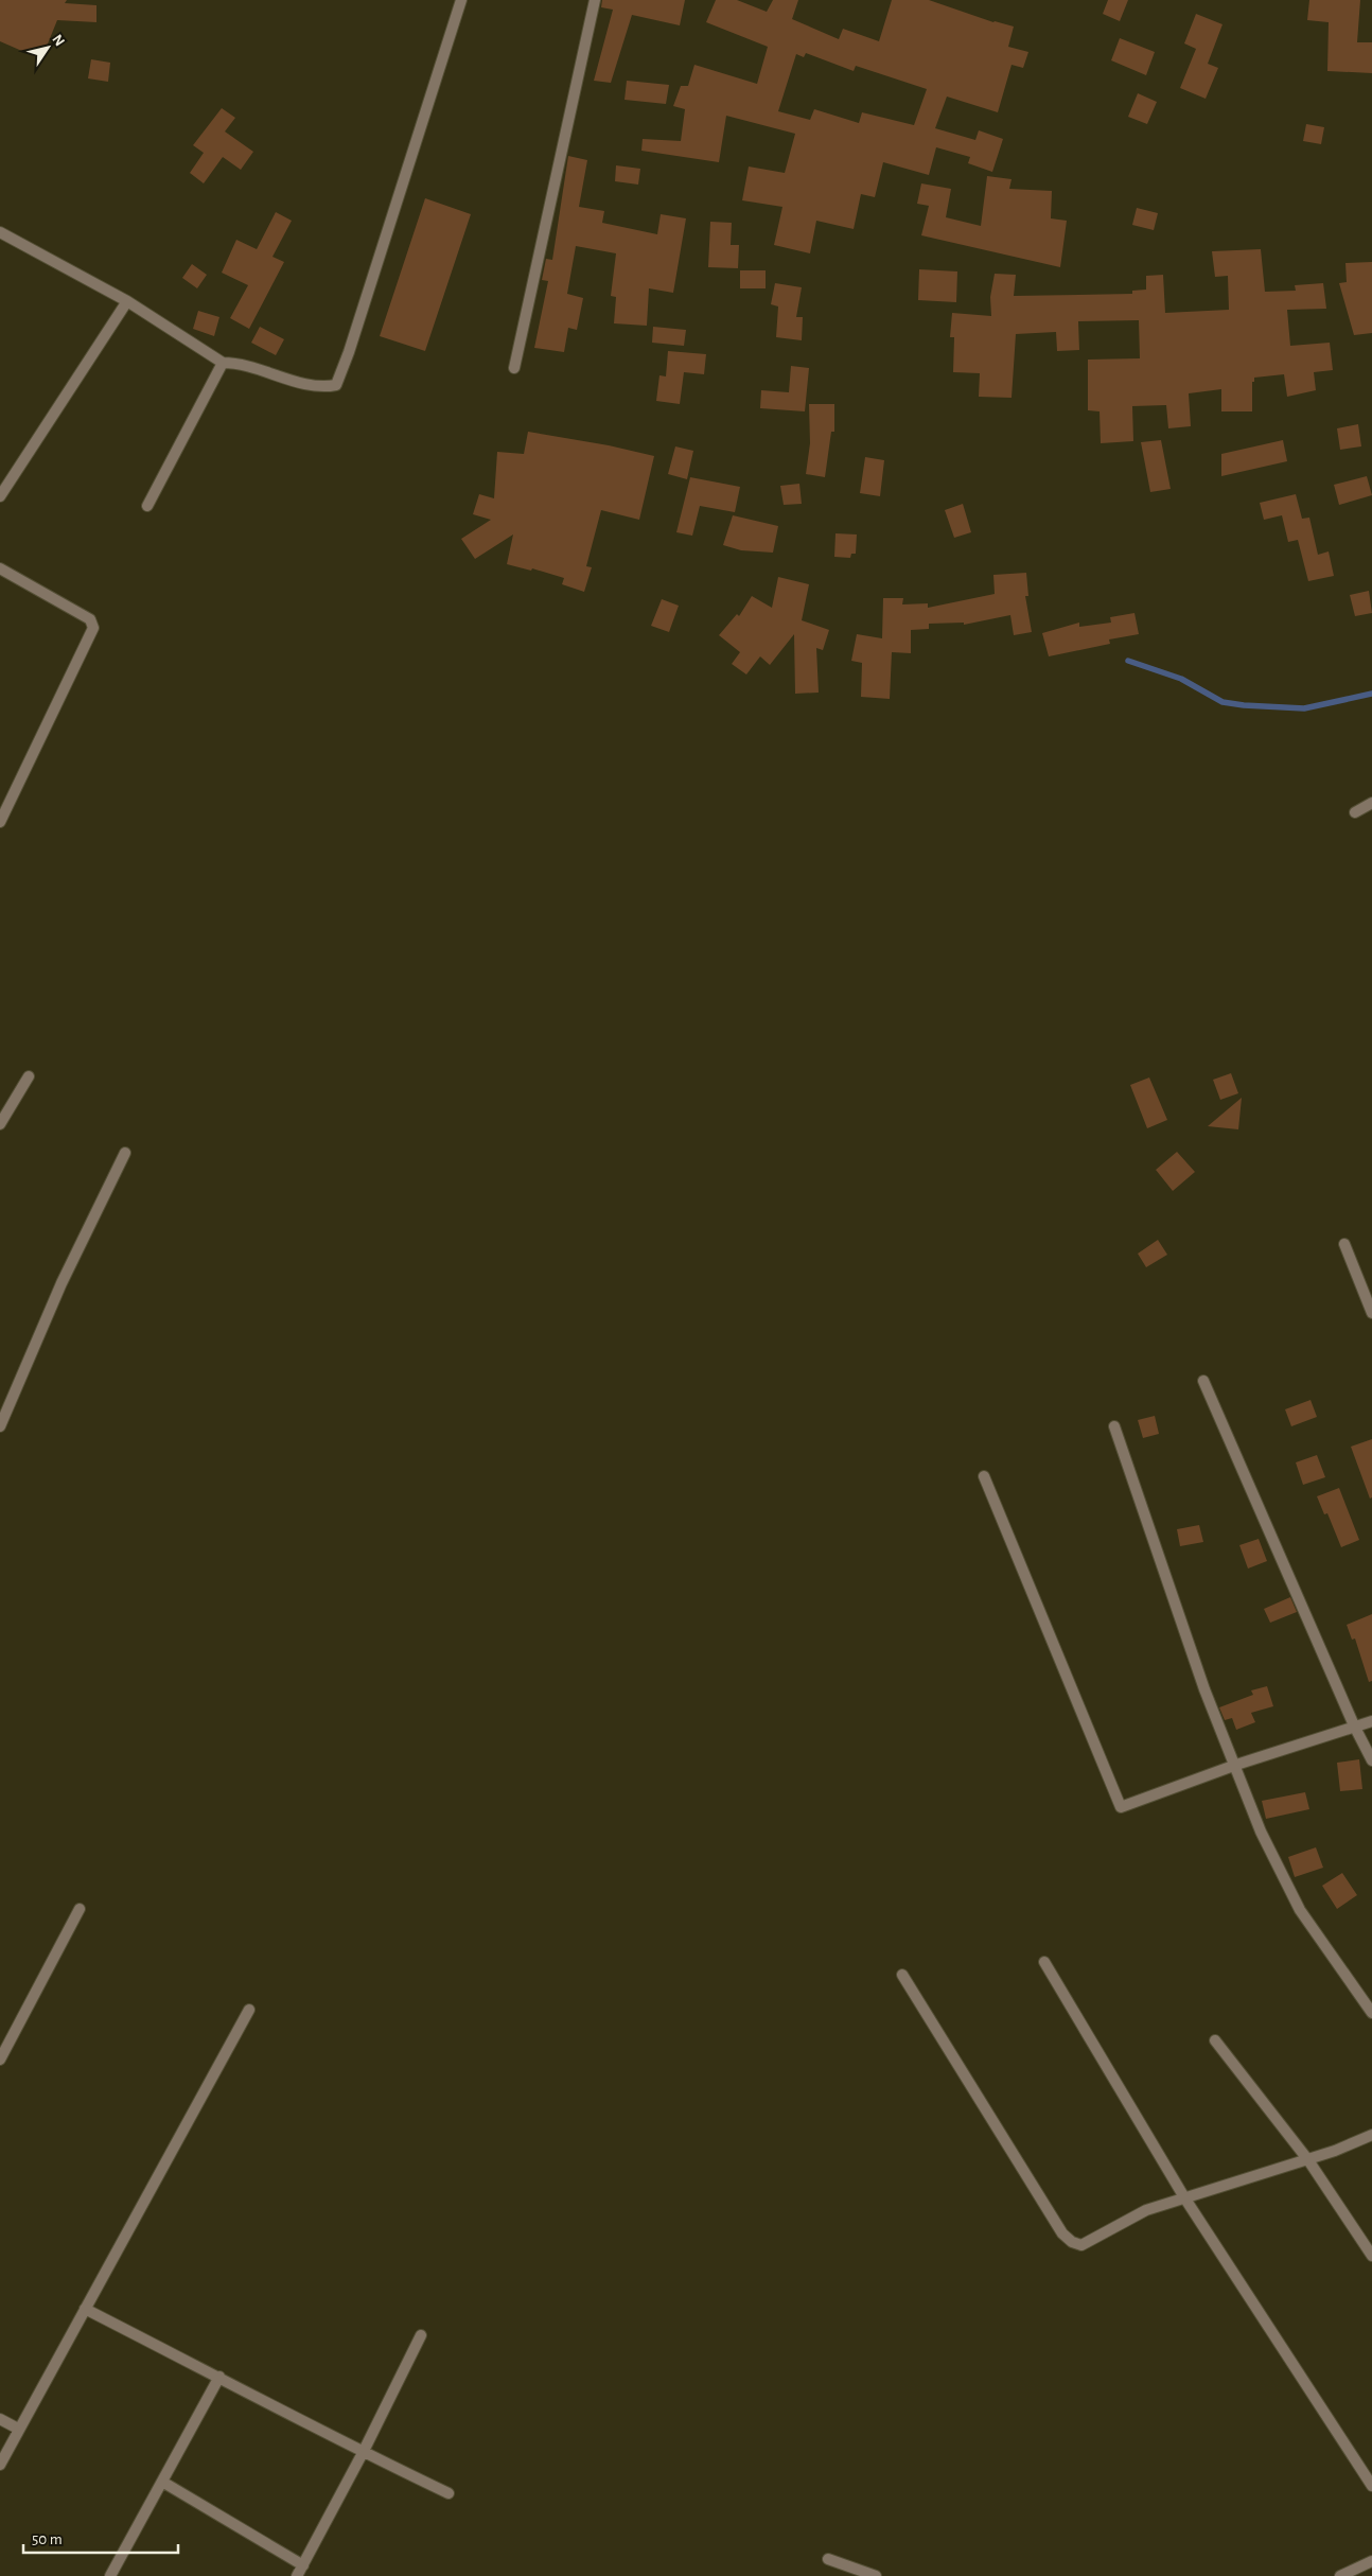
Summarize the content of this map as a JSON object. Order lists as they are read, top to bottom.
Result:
{
  "scale_bar": "50 m",
  "north": "top right"
}
